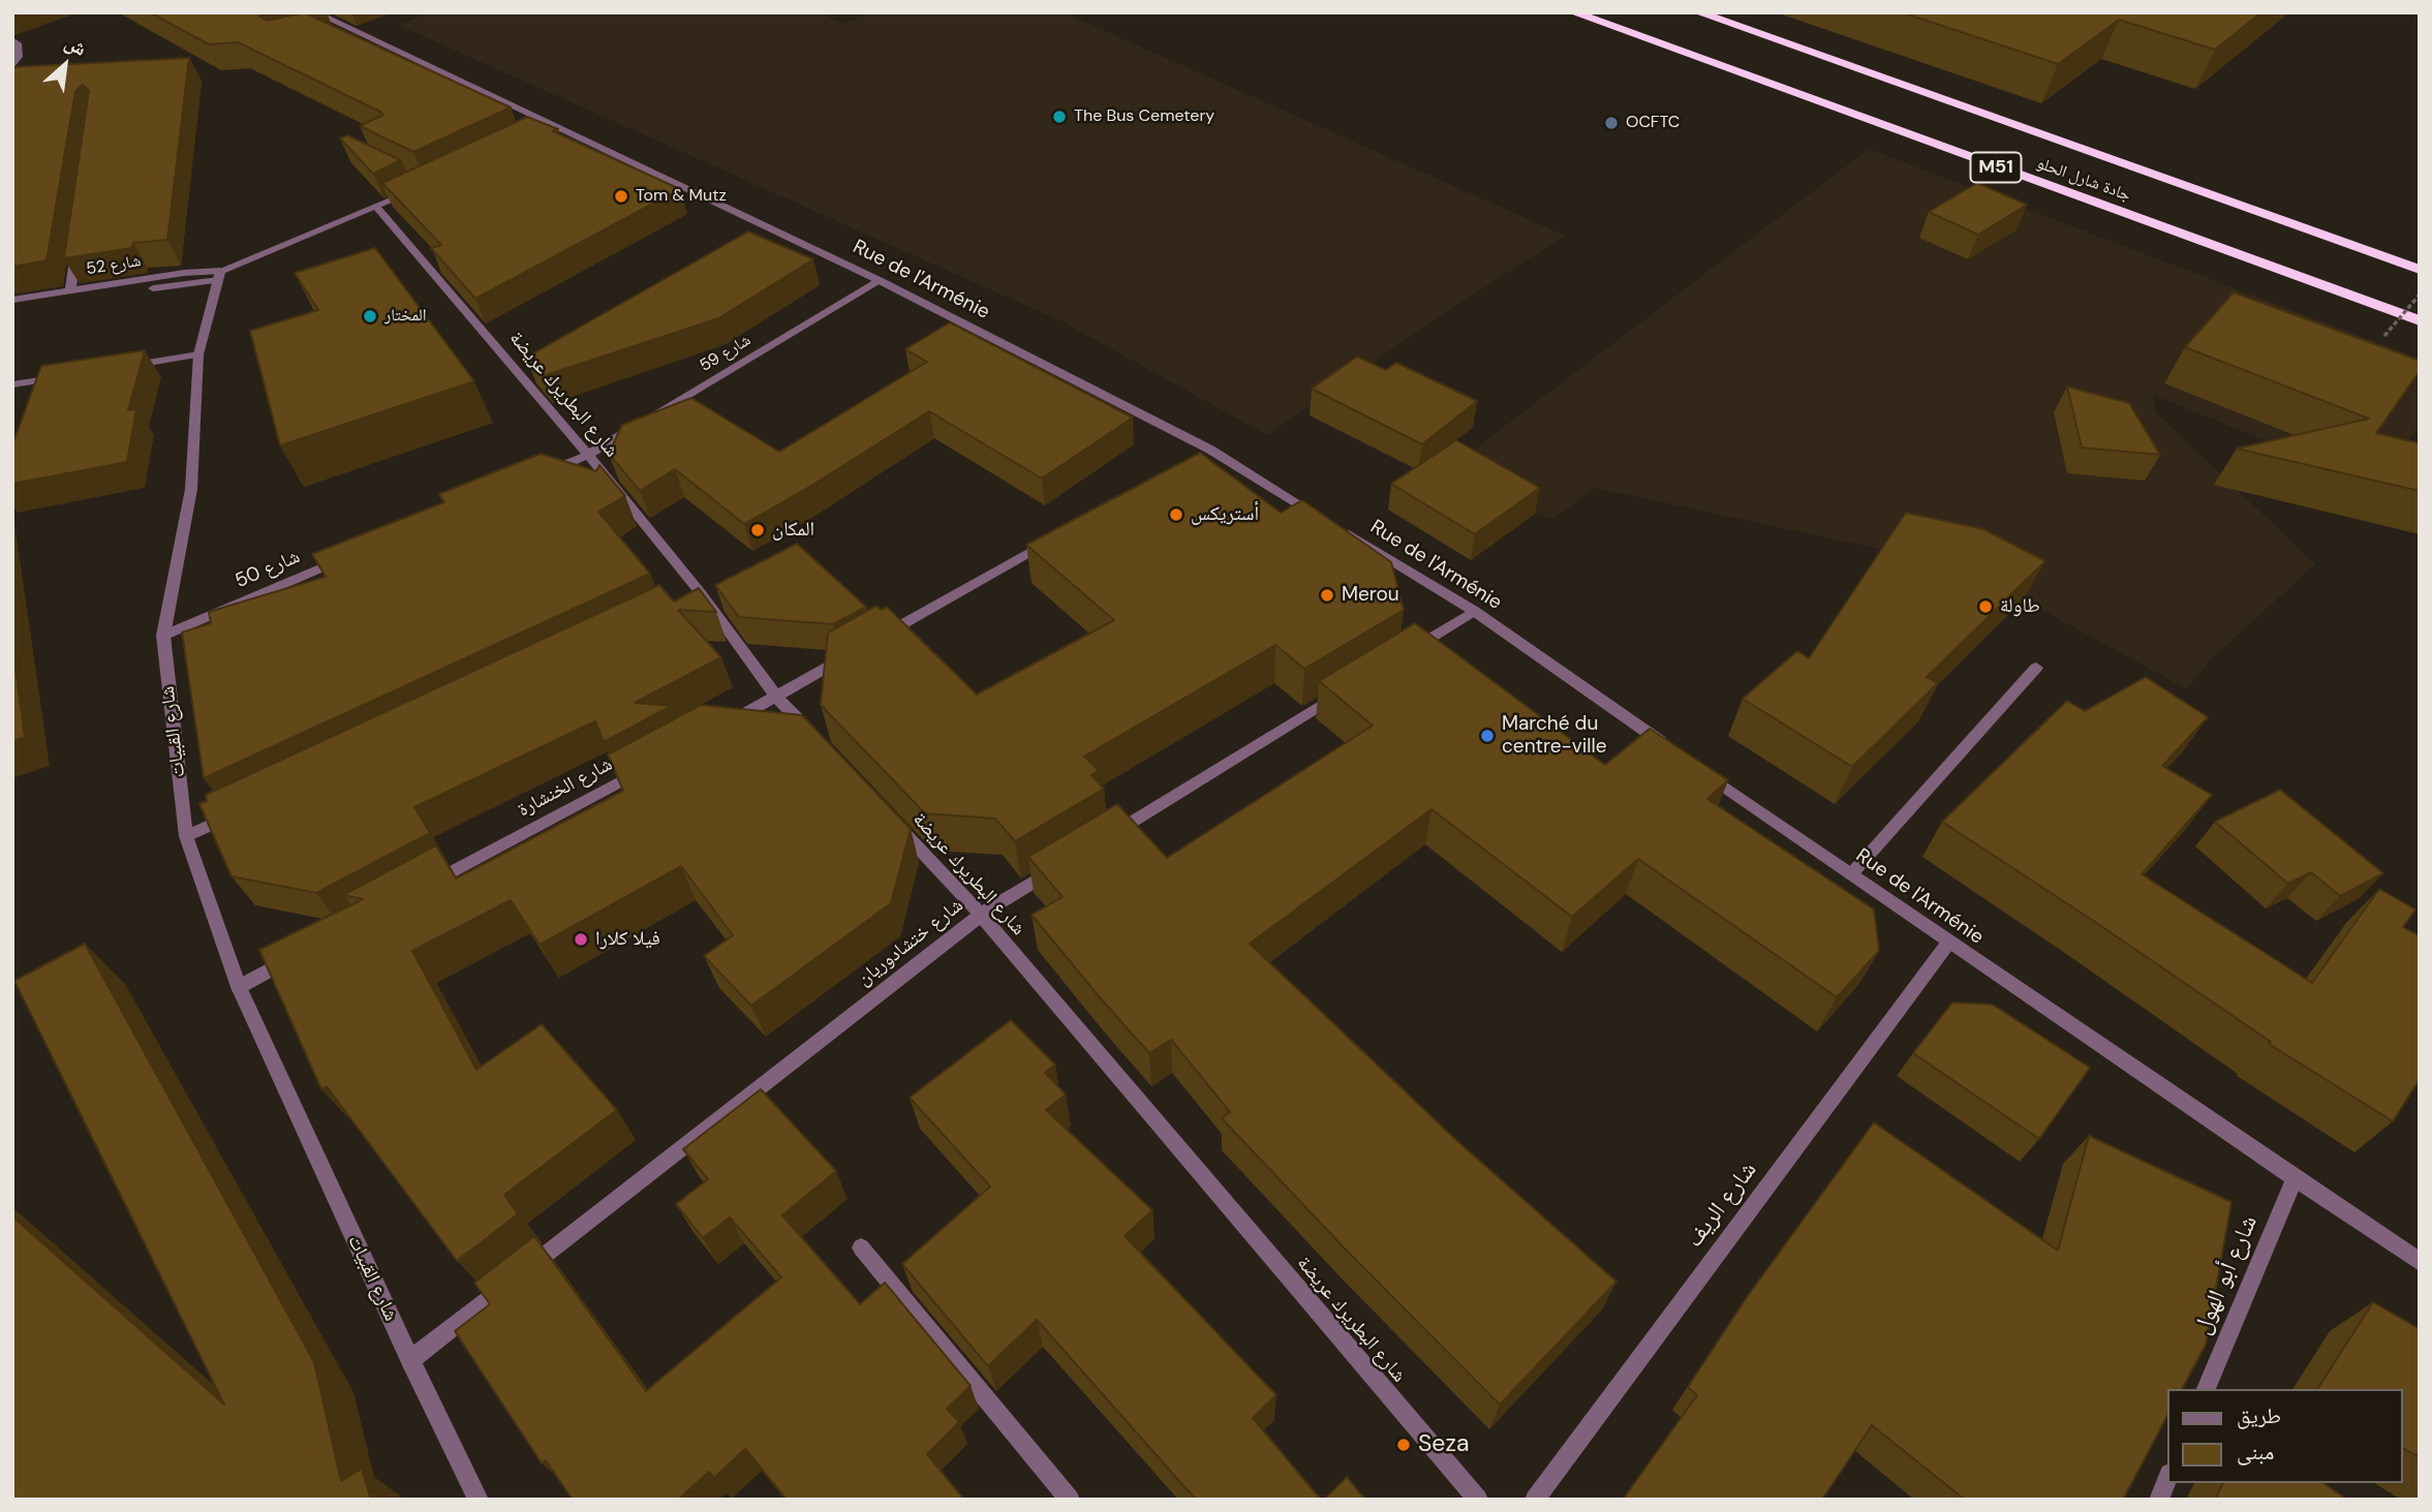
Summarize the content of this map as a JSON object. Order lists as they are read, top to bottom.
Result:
{
  "streets": {
    "highway": ["M51", "جادة شارل الحلو"],
    "street": [
      "شارع 52",
      "Rue de l'Arménie",
      "شارع 59",
      "شارع البطريرك عريضة",
      "شارع 50",
      "شارع القبيات",
      "شارع الخنشارة",
      "شارع ختشادوريان",
      "شارع الريف",
      "شارع أبو الهول"
    ]
  },
  "crossings": [
    ["شارع 52", "شارع القبيات"],
    ["Rue de l'Arménie", "شارع 59"],
    ["Rue de l'Arménie", "شارع الريف"],
    ["Rue de l'Arménie", "شارع أبو الهول"],
    ["شارع 59", "شارع البطريرك عريضة"],
    ["شارع البطريرك عريضة", "شارع ختشادوريان"],
    ["شارع 50", "شارع القبيات"],
    ["شارع القبيات", "شارع ختشادوريان"]
  ],
  "places": [
    "The Bus Cemetery",
    "OCFTC",
    "Tom & Mutz",
    "المختار",
    "أستريكس",
    "المكان",
    "Merou",
    "طاولة",
    "Marché du centre-ville",
    "فيلا كلارا",
    "Seza"
  ],
  "legend": ["طريق", "مبنى"],
  "north": "top right"
}
